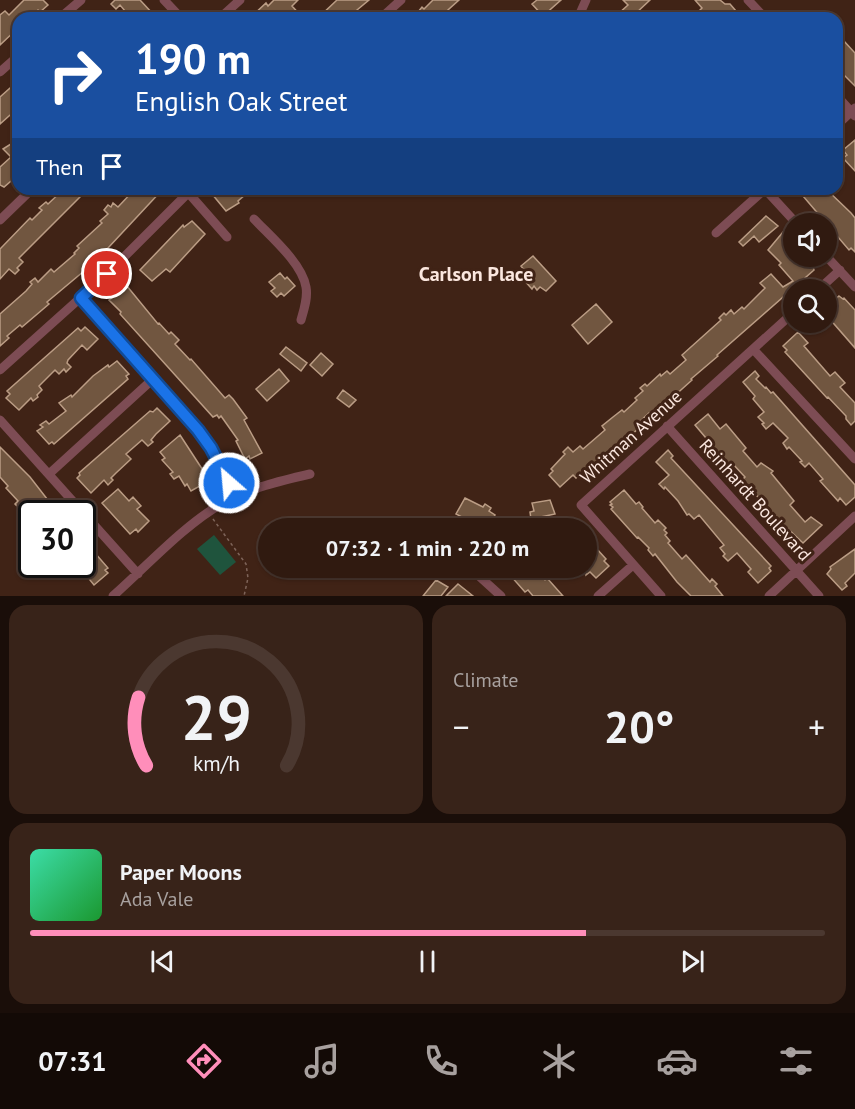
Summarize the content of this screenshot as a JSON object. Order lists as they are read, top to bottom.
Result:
{
  "streets": {
    "street": ["Whitman Avenue", "Reinhardt Boulevard"]
  },
  "crossings": [
    ["Whitman Avenue", "Reinhardt Boulevard"]
  ],
  "districts": ["Carlson Place"],
  "page": {
    "turn": ["190 m", "English Oak Street"],
    "then": "Then",
    "limit": "30",
    "trip": "07:32 · 1 min · 220 m",
    "tile": "Climate",
    "heat": ["−", "20°", "+"],
    "song": ["Paper Moons", "Ada Vale"],
    "tabs": "07:31",
    "gauge": ["29", "km/h"]
  }
}
